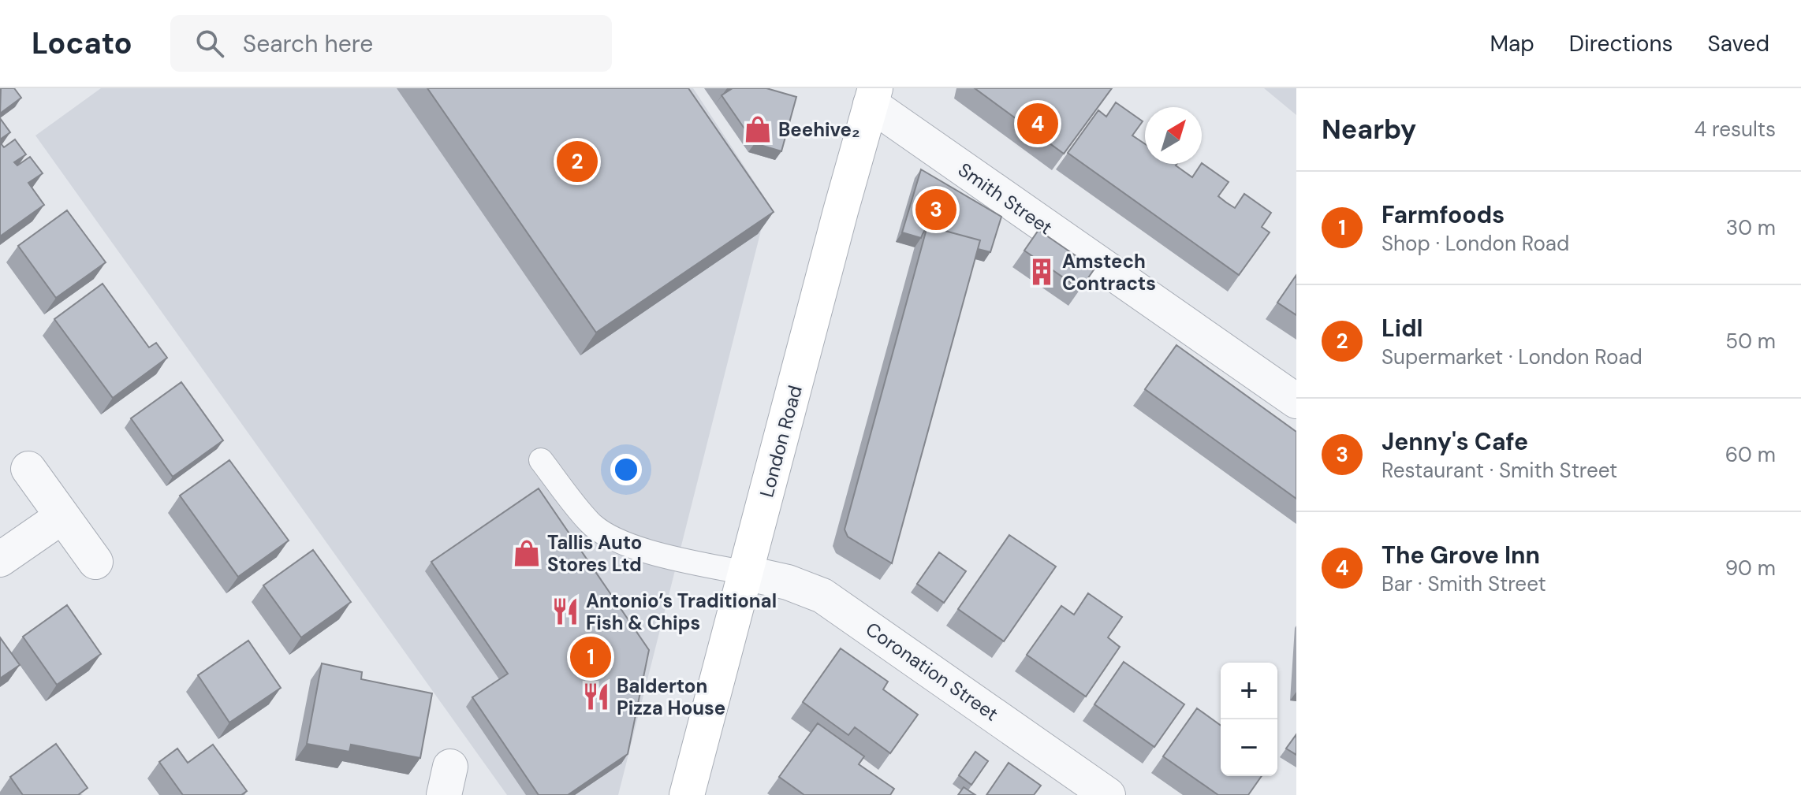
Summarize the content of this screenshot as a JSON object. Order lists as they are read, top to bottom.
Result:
{
  "streets": {
    "main road": ["London Road"],
    "street": ["Smith Street", "Coronation Street"]
  },
  "crossings": [
    ["Smith Street", "London Road"],
    ["London Road", "Coronation Street"]
  ],
  "places": {
    "shop": ["Beehive₂", "Tallis Auto Stores Ltd"],
    "building": ["Amstech Contracts"],
    "restaurant": ["Antonio’s Traditional Fish & Chips", "Balderton Pizza House"]
  },
  "north": "top right",
  "page": {
    "header": "Locato",
    "search": "Search here",
    "nav": ["Map", "Directions", "Saved"],
    "heading": ["Nearby", "4 results"],
    "pins": [
      "4",
      "2",
      "3",
      "1"
    ],
    "list": [
      {
        "mark": "1",
        "name": "Farmfoods",
        "note": "Shop · London Road",
        "value": "30 m"
      },
      {
        "mark": "2",
        "name": "Lidl",
        "note": "Supermarket · London Road",
        "value": "50 m"
      },
      {
        "mark": "3",
        "name": "Jenny's Cafe",
        "note": "Restaurant · Smith Street",
        "value": "60 m"
      },
      {
        "mark": "4",
        "name": "The Grove Inn",
        "note": "Bar · Smith Street",
        "value": "90 m"
      }
    ],
    "map_buttons": ["+", "−"]
  }
}
